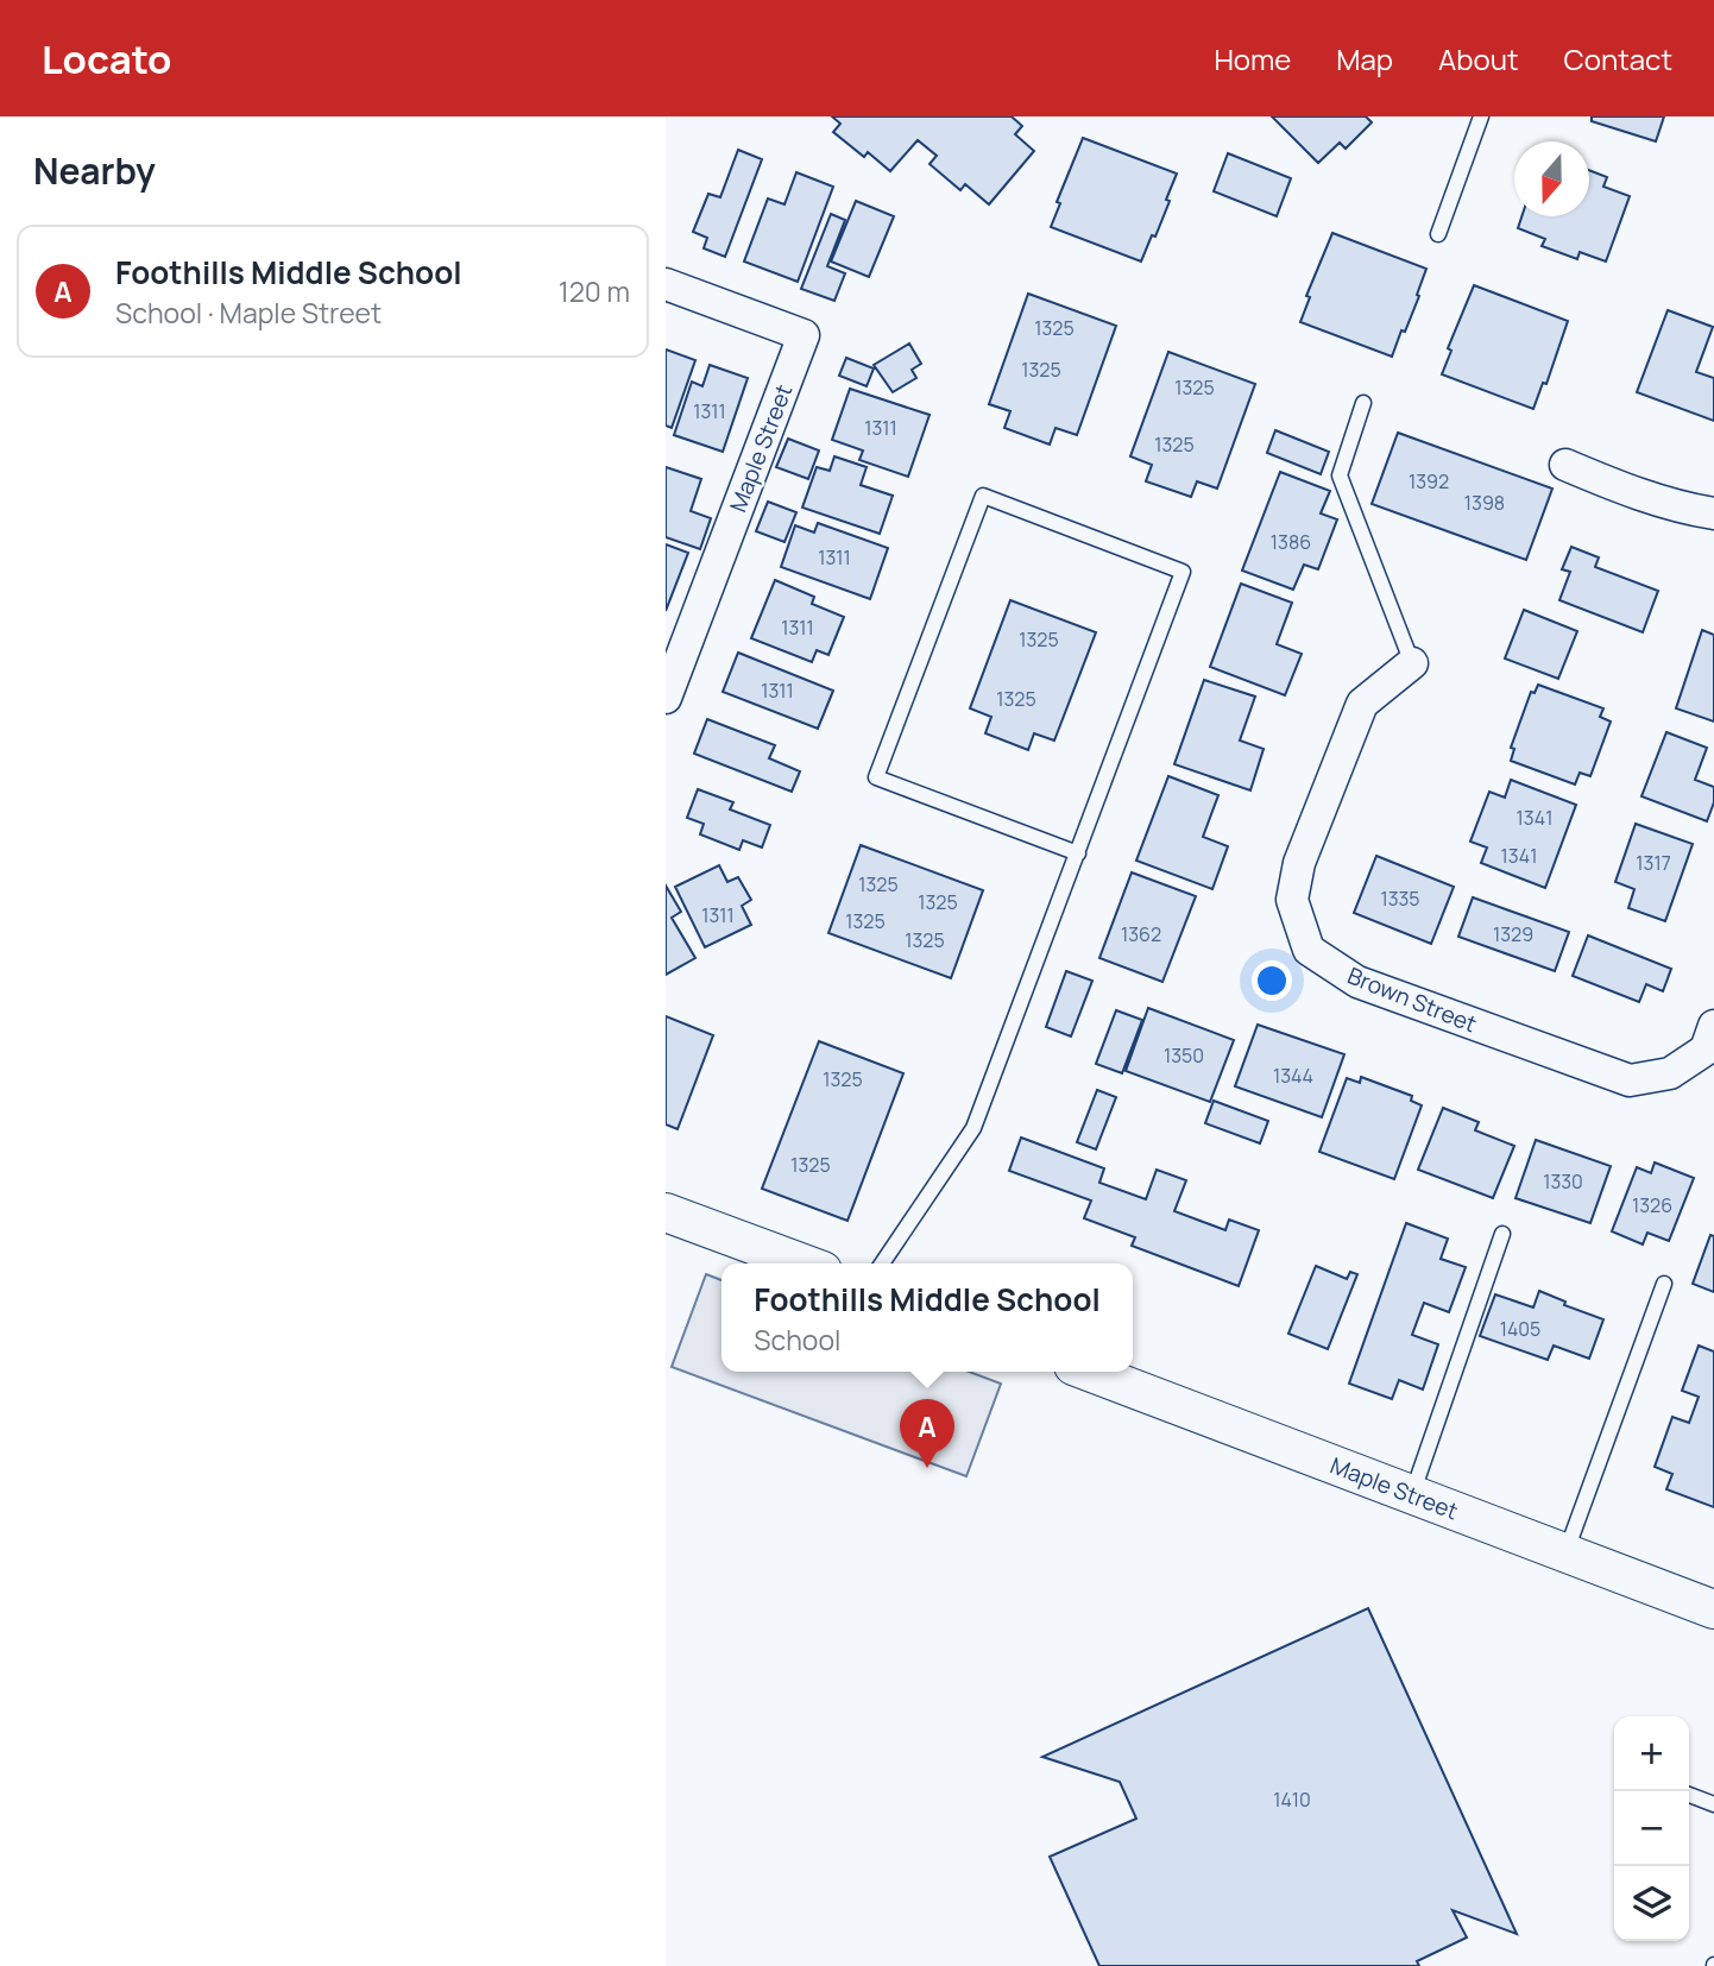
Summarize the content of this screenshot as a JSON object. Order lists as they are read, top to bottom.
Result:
{
  "streets": {
    "street": ["Maple Street", "Brown Street"]
  },
  "house_numbers": [
    "1325",
    "1325",
    "1325",
    "1311",
    "1311",
    "1325",
    "1392",
    "1398",
    "1386",
    "1311",
    "1311",
    "1325",
    "1311",
    "1325",
    "1341",
    "1341",
    "1317",
    "1325",
    "1335",
    "1325",
    "1311",
    "1325",
    "1362",
    "1329",
    "1325",
    "1350",
    "1344",
    "1325",
    "1325",
    "1330",
    "1326",
    "1405",
    "1410"
  ],
  "north": "bottom",
  "page": {
    "header": "Locato",
    "nav": [
      "Home",
      "Map",
      "About",
      "Contact"
    ],
    "heading": "Nearby",
    "list": [
      {
        "mark": "A",
        "name": "Foothills Middle School",
        "note": "School · Maple Street",
        "value": "120 m"
      }
    ],
    "popup": ["Foothills Middle School", "School"],
    "pins": "A",
    "map_buttons": ["+", "−"]
  }
}
